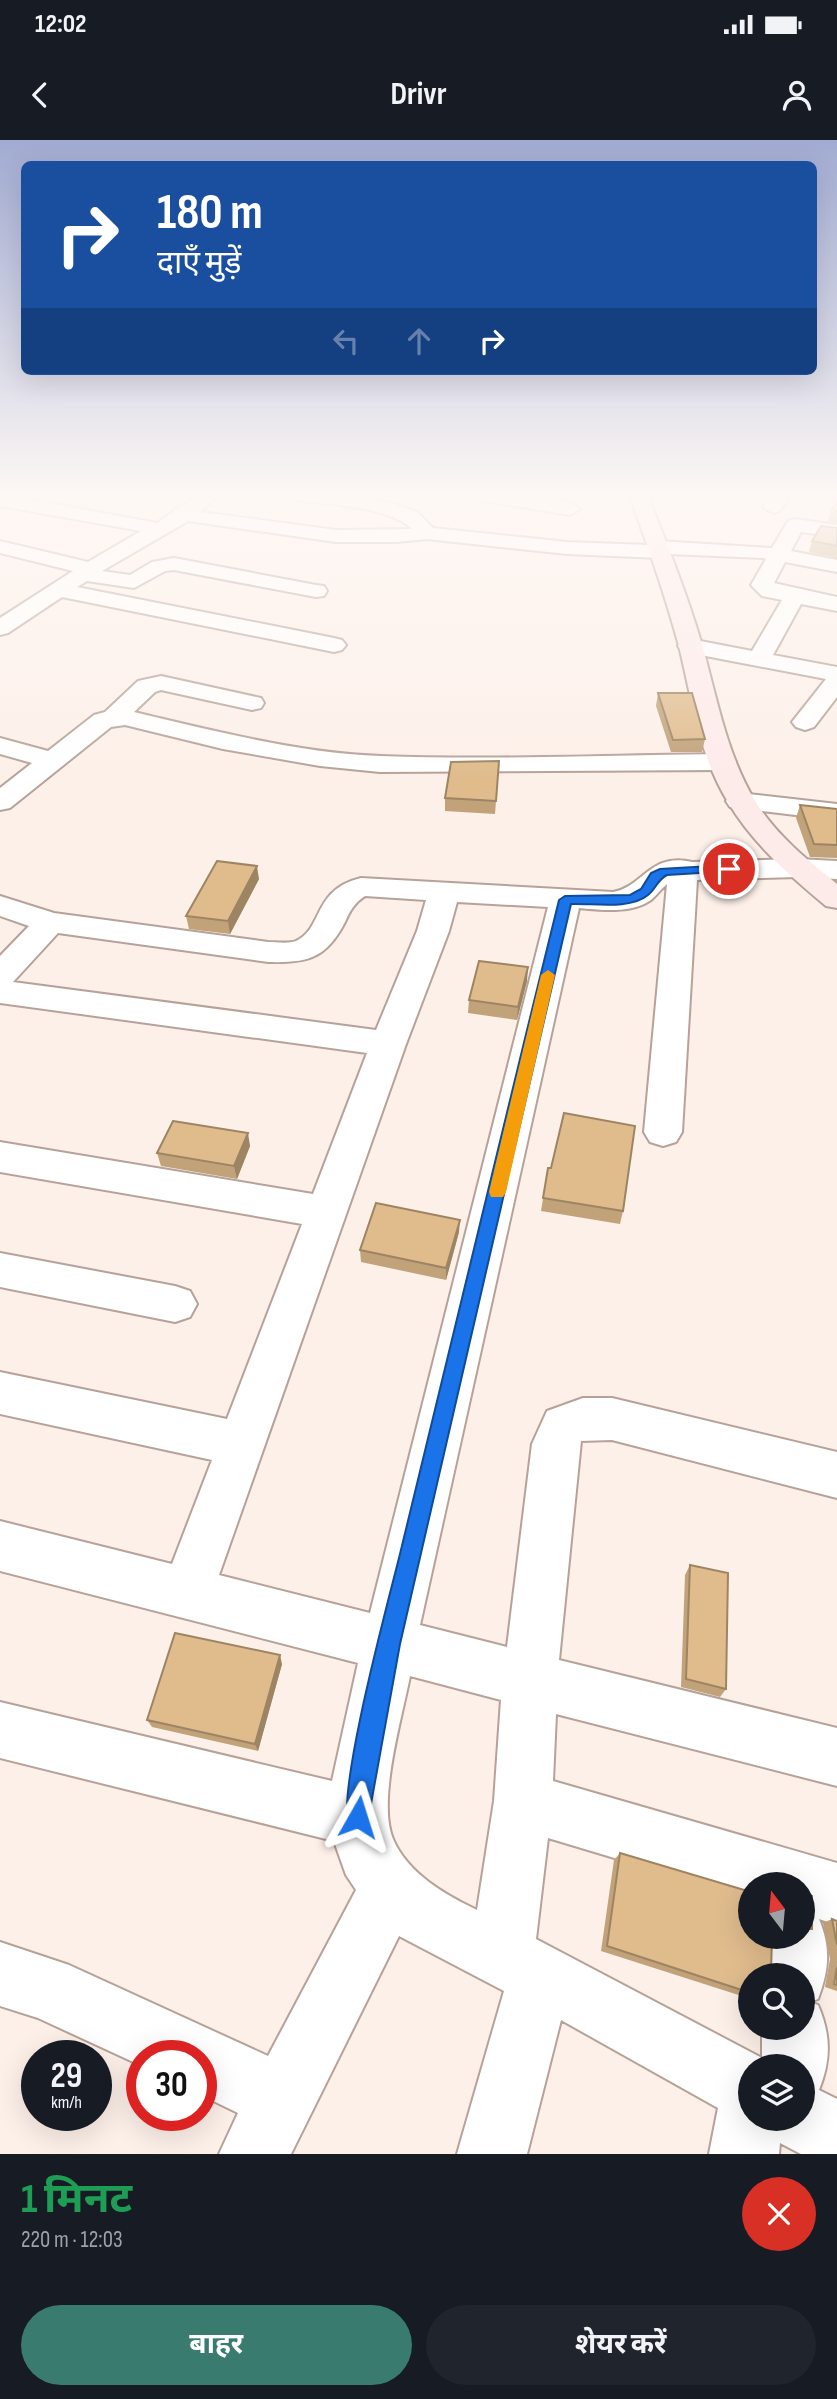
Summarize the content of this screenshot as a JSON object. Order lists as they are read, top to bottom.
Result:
{
  "north": "top",
  "page": {
    "status": "12:02",
    "header": "Drivr",
    "turn": ["180 m", "दाएँ मुड़ें"],
    "speed": "29 km/h",
    "limit": "30",
    "heading": ["1 मिनट", "220 m · 12:03"],
    "buttons": ["बाहर", "शेयर करें"]
  }
}
